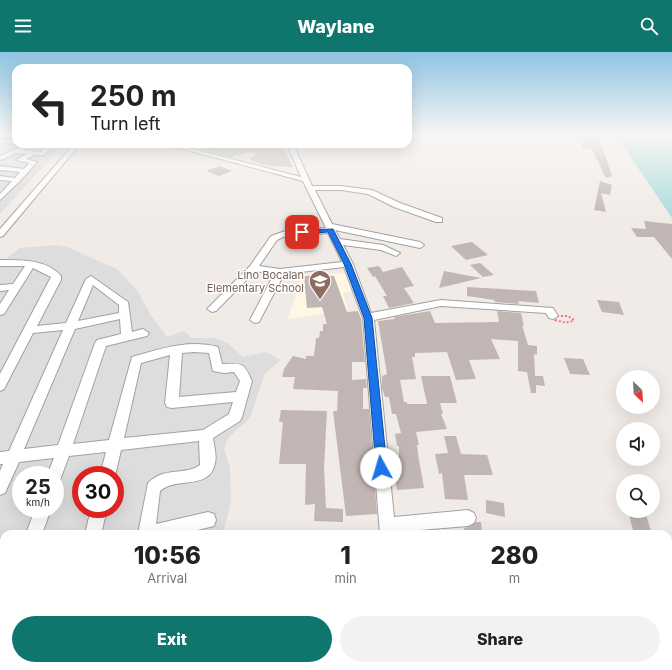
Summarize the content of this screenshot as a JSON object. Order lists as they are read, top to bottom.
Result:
{
  "places": {
    "school or university": ["Lino Bocalan Elementary School"]
  },
  "north": "bottom right",
  "page": {
    "header": "Waylane",
    "turn": ["250 m", "Turn left"],
    "speed": "25 km/h",
    "limit": "30",
    "eta": [
      "10:56",
      "Arrival",
      "1",
      "min",
      "280",
      "m"
    ],
    "buttons": ["Exit", "Share"]
  }
}
